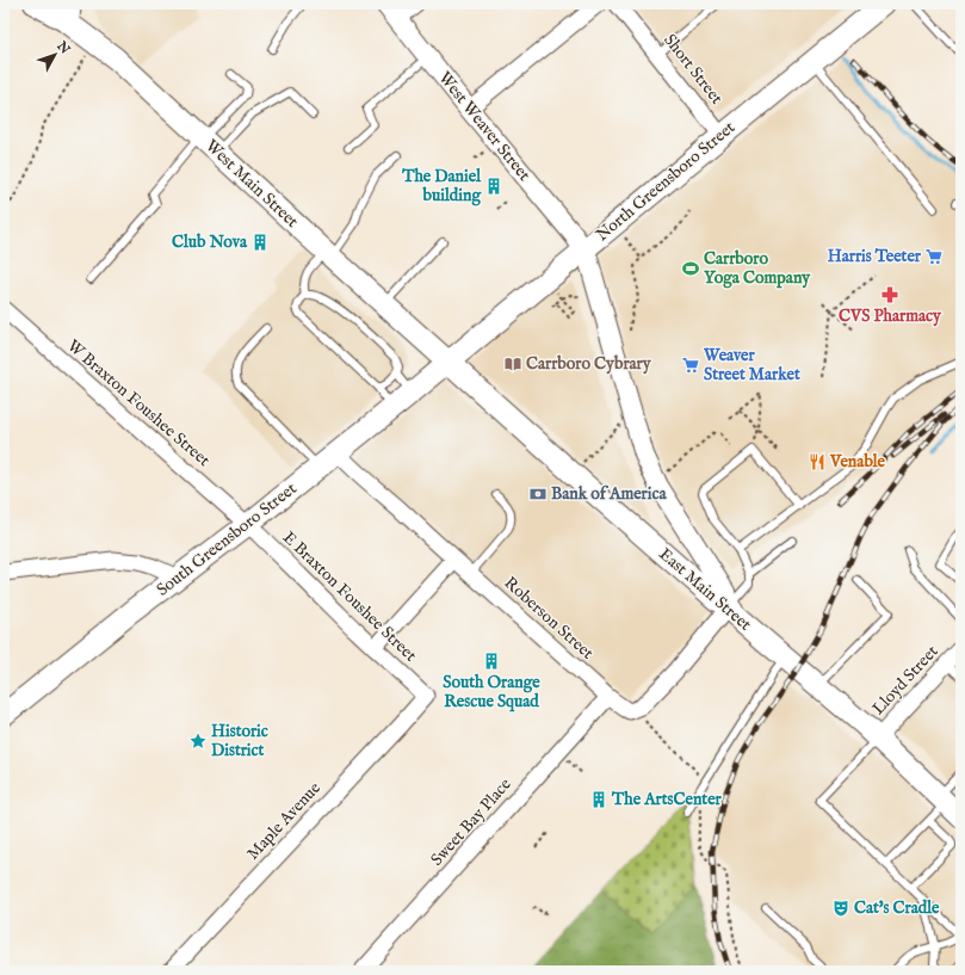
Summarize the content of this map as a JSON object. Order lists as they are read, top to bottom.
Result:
{
  "streets": {
    "main road": [
      "North Greensboro Street",
      "West Main Street",
      "South Greensboro Street",
      "East Main Street"
    ],
    "street": [
      "Short Street",
      "West Weaver Street",
      "W Braxton Foushee Street",
      "E Braxton Foushee Street",
      "Roberson Street",
      "Lloyd Street",
      "Maple Avenue",
      "Sweet Bay Place"
    ]
  },
  "crossings": [
    ["Short Street", "North Greensboro Street"],
    ["West Weaver Street", "North Greensboro Street"],
    ["West Weaver Street", "East Main Street"],
    ["North Greensboro Street", "West Main Street"],
    ["North Greensboro Street", "South Greensboro Street"],
    ["North Greensboro Street", "East Main Street"],
    ["West Main Street", "South Greensboro Street"],
    ["West Main Street", "East Main Street"],
    ["W Braxton Foushee Street", "South Greensboro Street"],
    ["W Braxton Foushee Street", "E Braxton Foushee Street"],
    ["South Greensboro Street", "East Main Street"],
    ["South Greensboro Street", "E Braxton Foushee Street"],
    ["South Greensboro Street", "Roberson Street"],
    ["East Main Street", "Lloyd Street"],
    ["E Braxton Foushee Street", "Maple Avenue"],
    ["Roberson Street", "Sweet Bay Place"]
  ],
  "places": {
    "building": [
      "The Daniel building",
      "Club Nova",
      "South Orange Rescue Squad",
      "The ArtsCenter"
    ],
    "supermarket": ["Harris Teeter", "Weaver Street Market"],
    "sports": ["Carrboro Yoga Company"],
    "pharmacy": ["CVS Pharmacy"],
    "library": ["Carrboro Cybrary"],
    "restaurant": ["Venable"],
    "bank": ["Bank of America"],
    "place": ["Historic District"],
    "theatre": ["Cat's Cradle"]
  },
  "north": "top right"
}
